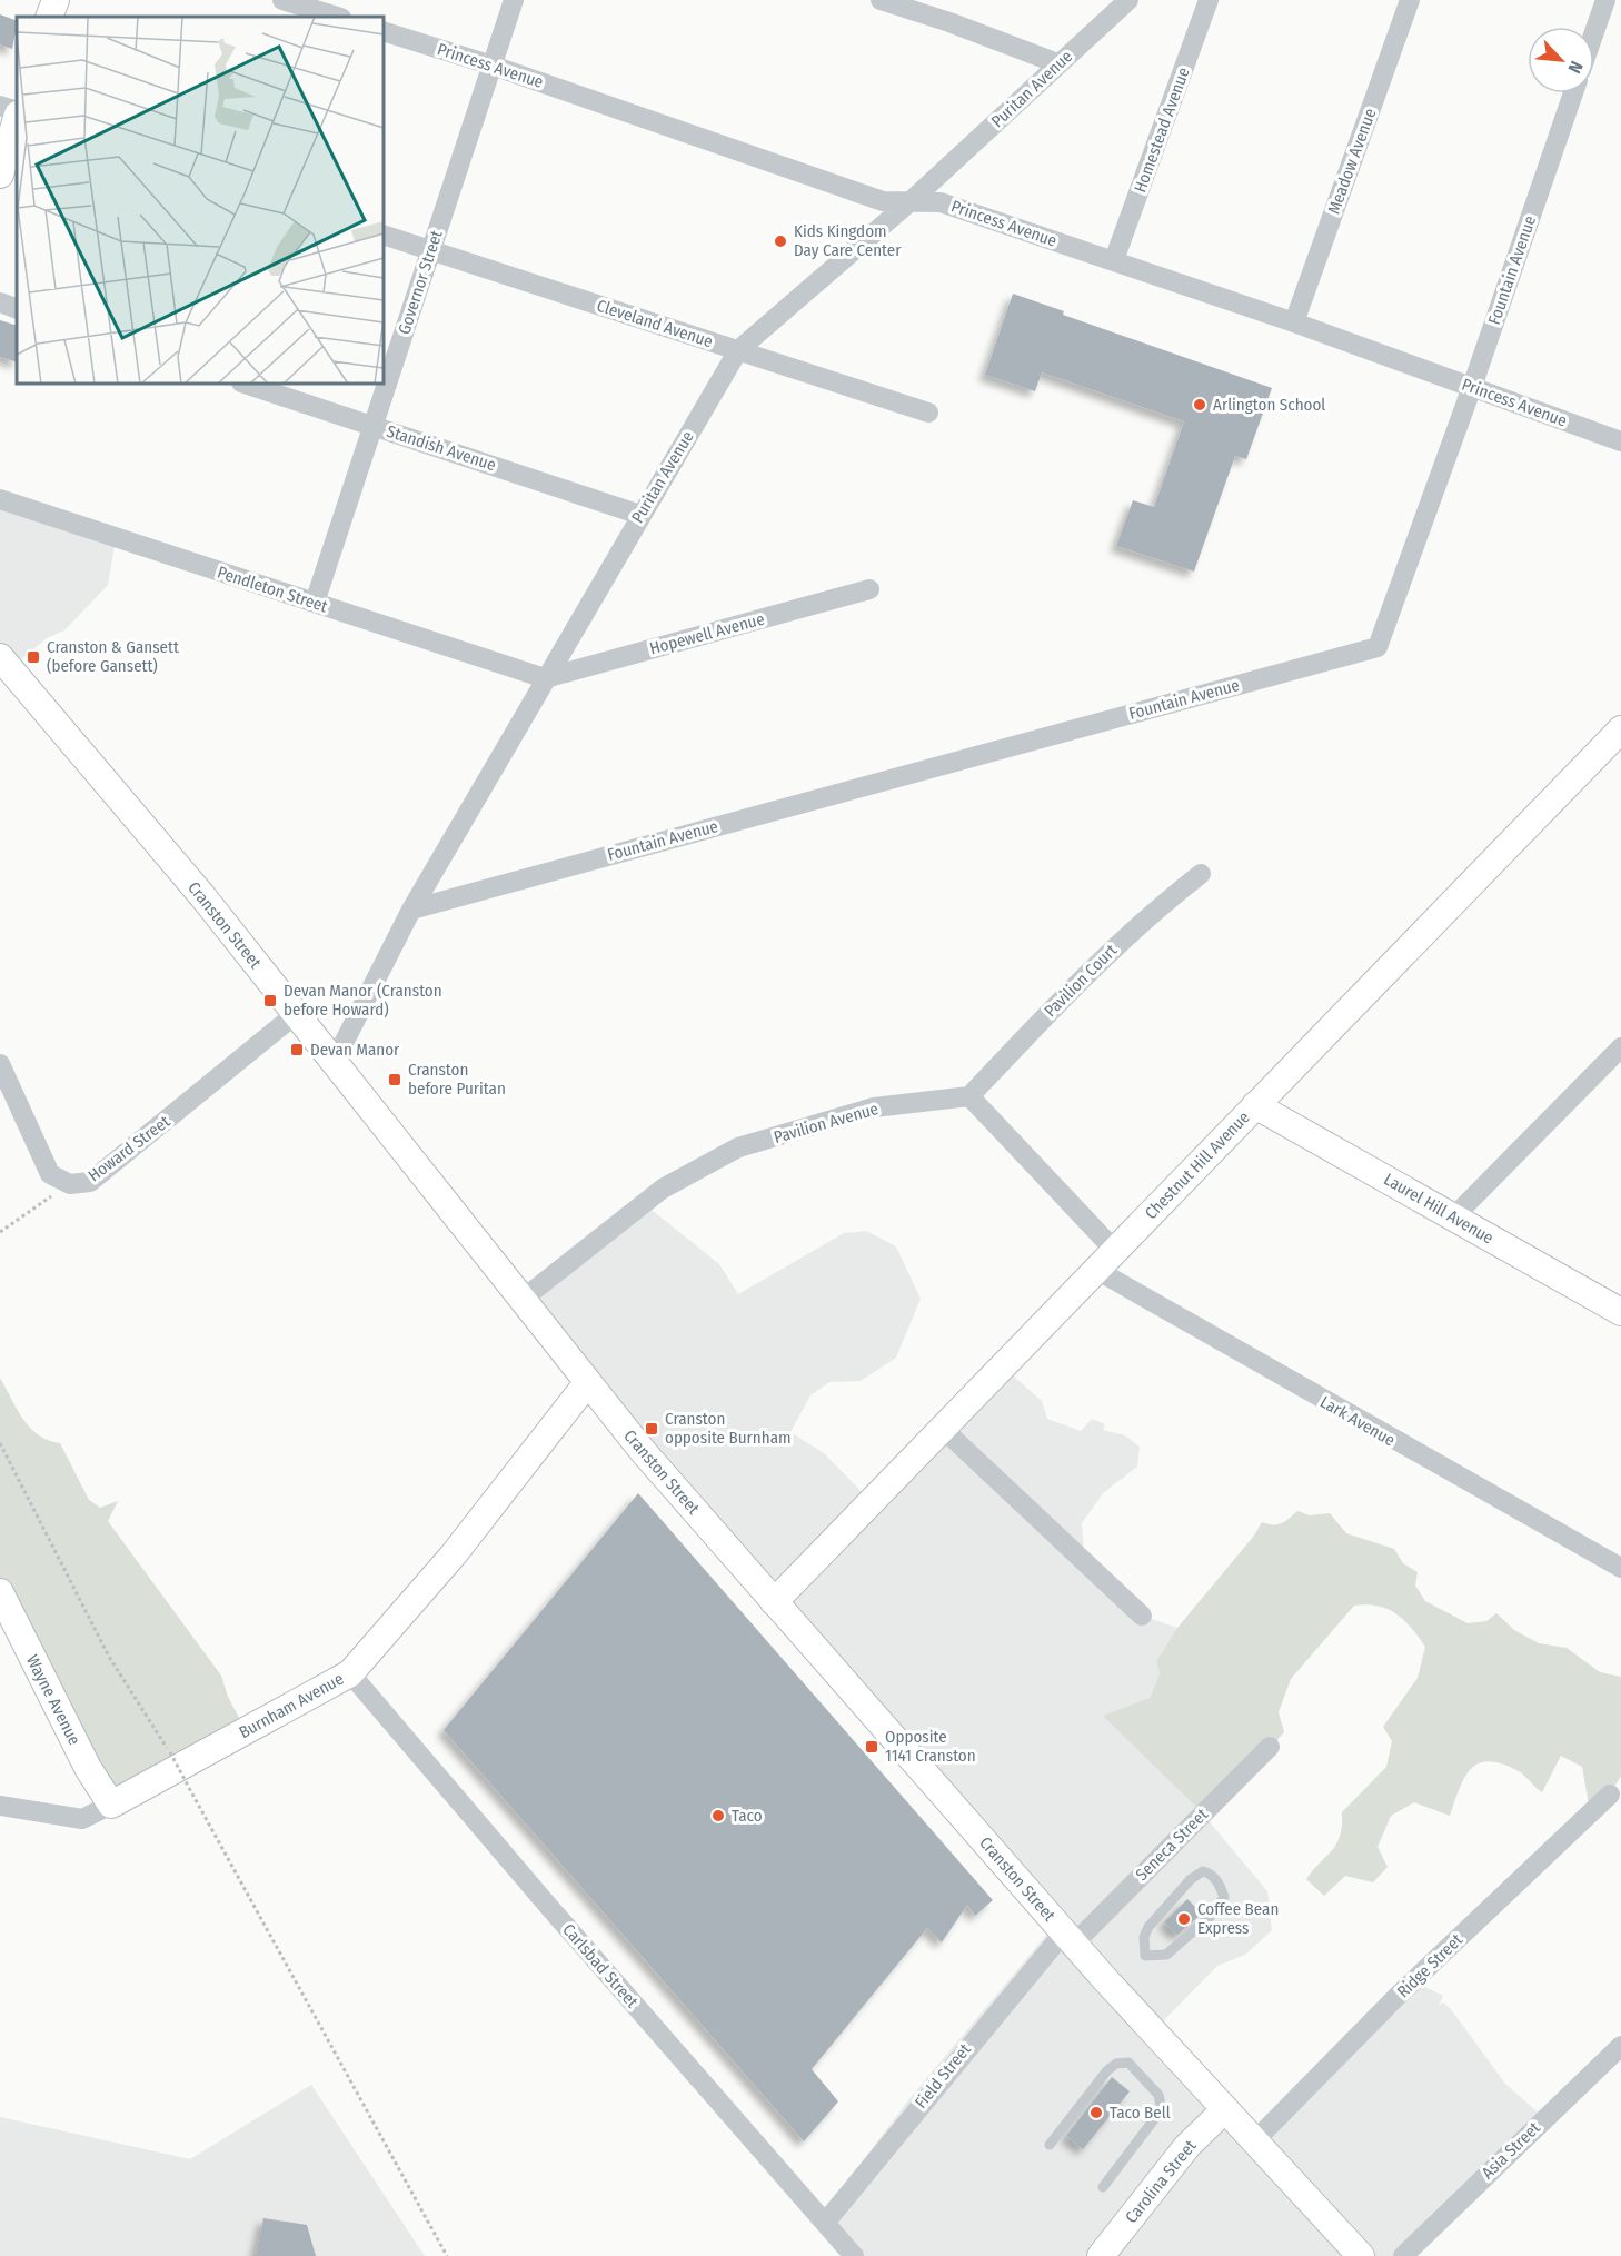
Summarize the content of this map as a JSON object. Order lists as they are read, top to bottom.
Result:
{
  "streets": {
    "street": [
      "Princess Avenue",
      "Puritan Avenue",
      "Homestead Avenue",
      "Meadow Avenue",
      "Fountain Avenue",
      "Governor Street",
      "Cleveland Avenue",
      "Standish Avenue",
      "Pendleton Street",
      "Hopewell Avenue",
      "Cranston Street",
      "Pavilion Court",
      "Pavilion Avenue",
      "Howard Street",
      "Chestnut Hill Avenue",
      "Laurel Hill Avenue",
      "Lark Avenue",
      "Wayne Avenue",
      "Burnham Avenue",
      "Seneca Street",
      "Carlsbad Street",
      "Ridge Street",
      "Field Street",
      "Asia Street",
      "Carolina Street"
    ]
  },
  "crossings": [
    ["Princess Avenue", "Puritan Avenue"],
    ["Princess Avenue", "Homestead Avenue"],
    ["Princess Avenue", "Meadow Avenue"],
    ["Princess Avenue", "Fountain Avenue"],
    ["Princess Avenue", "Governor Street"],
    ["Puritan Avenue", "Fountain Avenue"],
    ["Puritan Avenue", "Cleveland Avenue"],
    ["Puritan Avenue", "Standish Avenue"],
    ["Puritan Avenue", "Pendleton Street"],
    ["Puritan Avenue", "Hopewell Avenue"],
    ["Puritan Avenue", "Cranston Street"],
    ["Governor Street", "Cleveland Avenue"],
    ["Governor Street", "Standish Avenue"],
    ["Governor Street", "Pendleton Street"],
    ["Pendleton Street", "Hopewell Avenue"],
    ["Cranston Street", "Pavilion Avenue"],
    ["Cranston Street", "Howard Street"],
    ["Cranston Street", "Chestnut Hill Avenue"],
    ["Cranston Street", "Burnham Avenue"],
    ["Cranston Street", "Seneca Street"],
    ["Cranston Street", "Ridge Street"],
    ["Cranston Street", "Field Street"],
    ["Cranston Street", "Carolina Street"],
    ["Pavilion Court", "Pavilion Avenue"],
    ["Chestnut Hill Avenue", "Laurel Hill Avenue"],
    ["Chestnut Hill Avenue", "Lark Avenue"],
    ["Wayne Avenue", "Burnham Avenue"],
    ["Burnham Avenue", "Carlsbad Street"],
    ["Seneca Street", "Field Street"],
    ["Carlsbad Street", "Field Street"]
  ],
  "places": {
    "other": [
      "Kids Kingdom Day Care Center",
      "Arlington School",
      "Taco",
      "Coffee Bean Express",
      "Taco Bell"
    ],
    "transit": [
      "Cranston & Gansett (before Gansett)",
      "Devan Manor (Cranston before Howard)",
      "Devan Manor",
      "Cranston before Puritan",
      "Cranston opposite Burnham",
      "Opposite 1141 Cranston"
    ]
  },
  "north": "bottom right"
}
